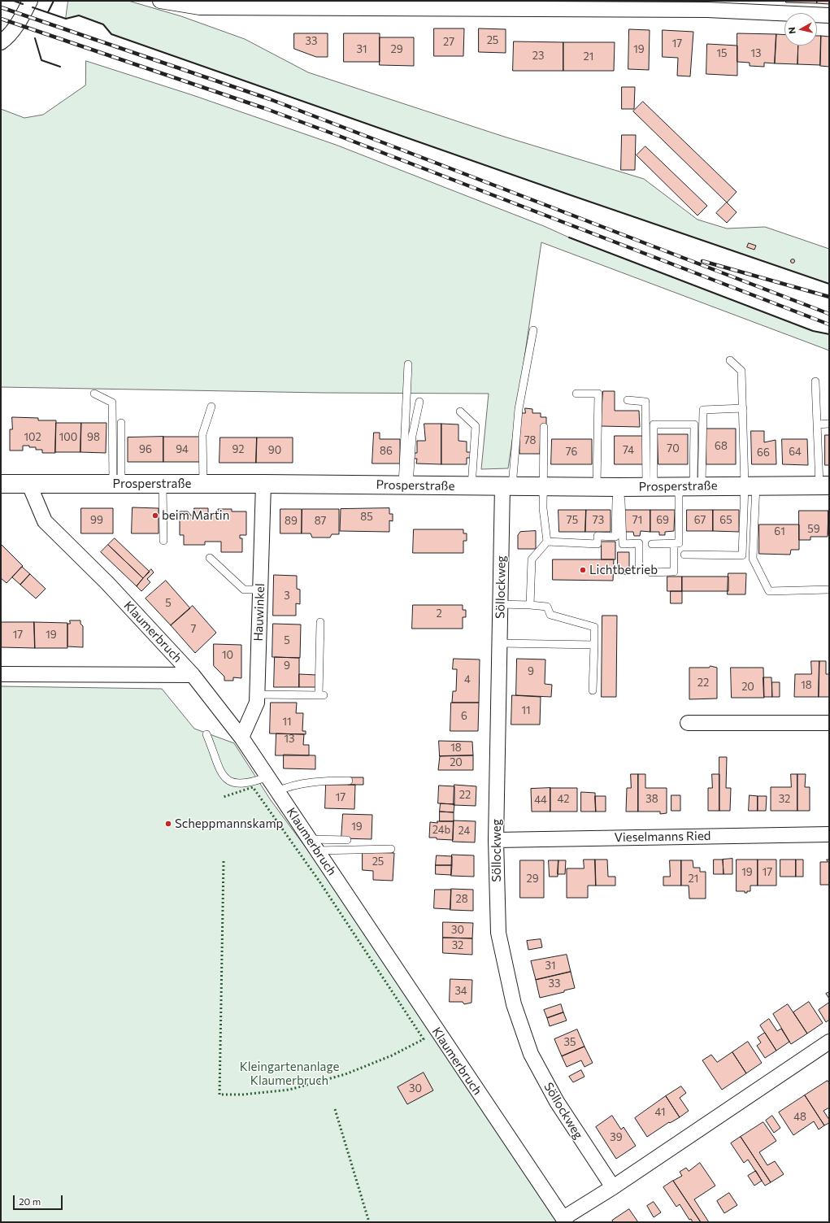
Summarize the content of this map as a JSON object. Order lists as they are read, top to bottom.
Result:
{
  "streets": {
    "main road": ["Prosperstraße"],
    "street": [
      "Söllockweg",
      "Hauwinkel",
      "Klaumerbruch",
      "Vieselmanns Ried"
    ]
  },
  "crossings": [
    ["Prosperstraße", "Söllockweg"],
    ["Prosperstraße", "Hauwinkel"],
    ["Prosperstraße", "Klaumerbruch"],
    ["Söllockweg", "Vieselmanns Ried"],
    ["Hauwinkel", "Klaumerbruch"]
  ],
  "parks": ["Kleingartenanlage Klaumerbruch"],
  "places": ["beim Martin", "Lichtbetrieb", "Scheppmannskamp"],
  "house_numbers": [
    "25",
    "33",
    "27",
    "17",
    "31",
    "29",
    "19",
    "15",
    "13",
    "23",
    "21",
    "102",
    "100",
    "98",
    "78",
    "68",
    "70",
    "96",
    "94",
    "92",
    "90",
    "74",
    "86",
    "76",
    "64",
    "66",
    "85",
    "99",
    "75",
    "73",
    "71",
    "69",
    "67",
    "65",
    "89",
    "87",
    "59",
    "61",
    "3",
    "5",
    "2",
    "7",
    "17",
    "19",
    "5",
    "10",
    "9",
    "9",
    "4",
    "22",
    "18",
    "20",
    "11",
    "6",
    "11",
    "13",
    "18",
    "20",
    "22",
    "17",
    "42",
    "38",
    "32",
    "44",
    "19",
    "24b",
    "24",
    "25",
    "19",
    "17",
    "29",
    "21",
    "28",
    "30",
    "32",
    "31",
    "33",
    "34",
    "35",
    "30",
    "41",
    "48",
    "39"
  ],
  "scale_bar": "20 m",
  "north": "left"
}
